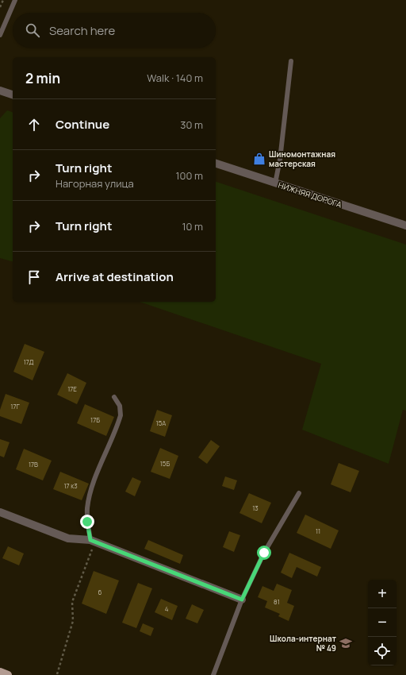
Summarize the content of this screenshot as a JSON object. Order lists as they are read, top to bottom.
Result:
{
  "streets": {
    "street": ["НИЖНЯЯ ДОРОГА"]
  },
  "places": {
    "shop": ["Шиномонтажная мастерская"],
    "school or university": ["Школа-интернат № 49"]
  },
  "house_numbers": [
    "17Д",
    "17Е",
    "17Г",
    "17Б",
    "15А",
    "15Б",
    "17В",
    "17 к3",
    "13",
    "11",
    "6",
    "81",
    "4"
  ],
  "page": {
    "search": "Search here",
    "heading": ["2 min", "Walk · 140 m"],
    "list": [
      ["Continue", "30 m"],
      ["Turn right", "Нагорная улица", "100 m"],
      ["Turn right", "10 m"],
      "Arrive at destination"
    ],
    "map_buttons": ["+", "−"]
  }
}
